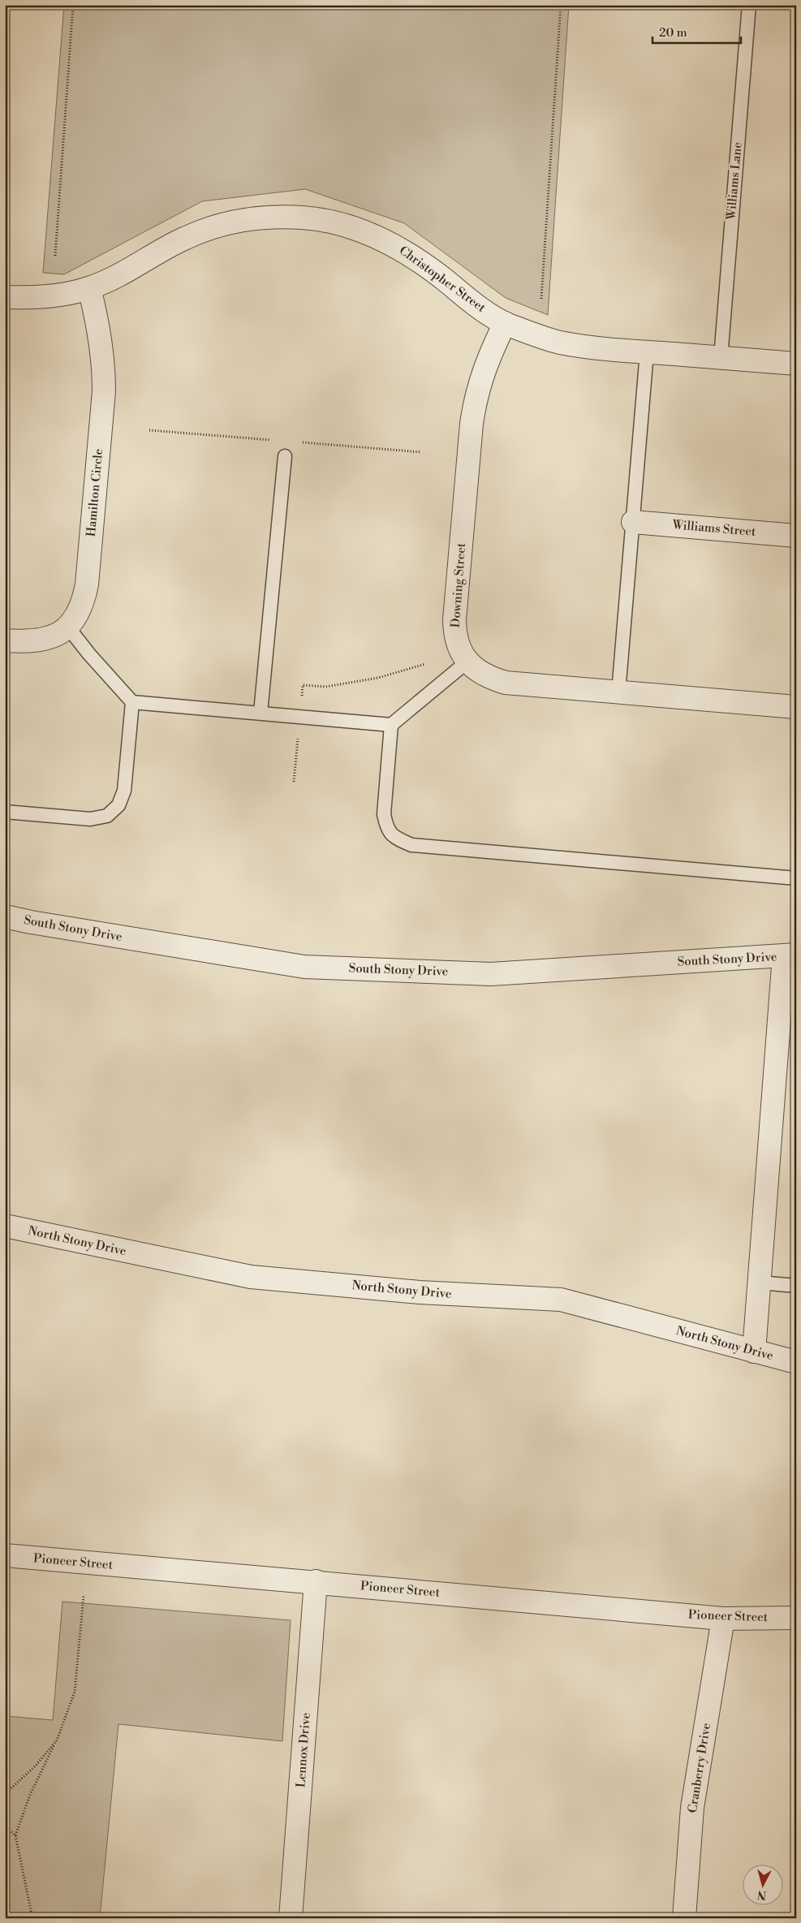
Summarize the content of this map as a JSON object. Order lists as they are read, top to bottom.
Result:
{
  "streets": {
    "street": [
      "Christopher Street",
      "Hamilton Circle",
      "Williams Street",
      "Downing Street",
      "South Stony Drive",
      "North Stony Drive",
      "Pioneer Street",
      "Lennox Drive",
      "Cranberry Drive"
    ],
    "lane": ["Williams Lane"]
  },
  "crossings": [
    ["Williams Lane", "Christopher Street"],
    ["Christopher Street", "Hamilton Circle"],
    ["Christopher Street", "Downing Street"],
    ["Pioneer Street", "Lennox Drive"],
    ["Pioneer Street", "Cranberry Drive"]
  ],
  "scale_bar": "20 m",
  "north": "bottom"
}
